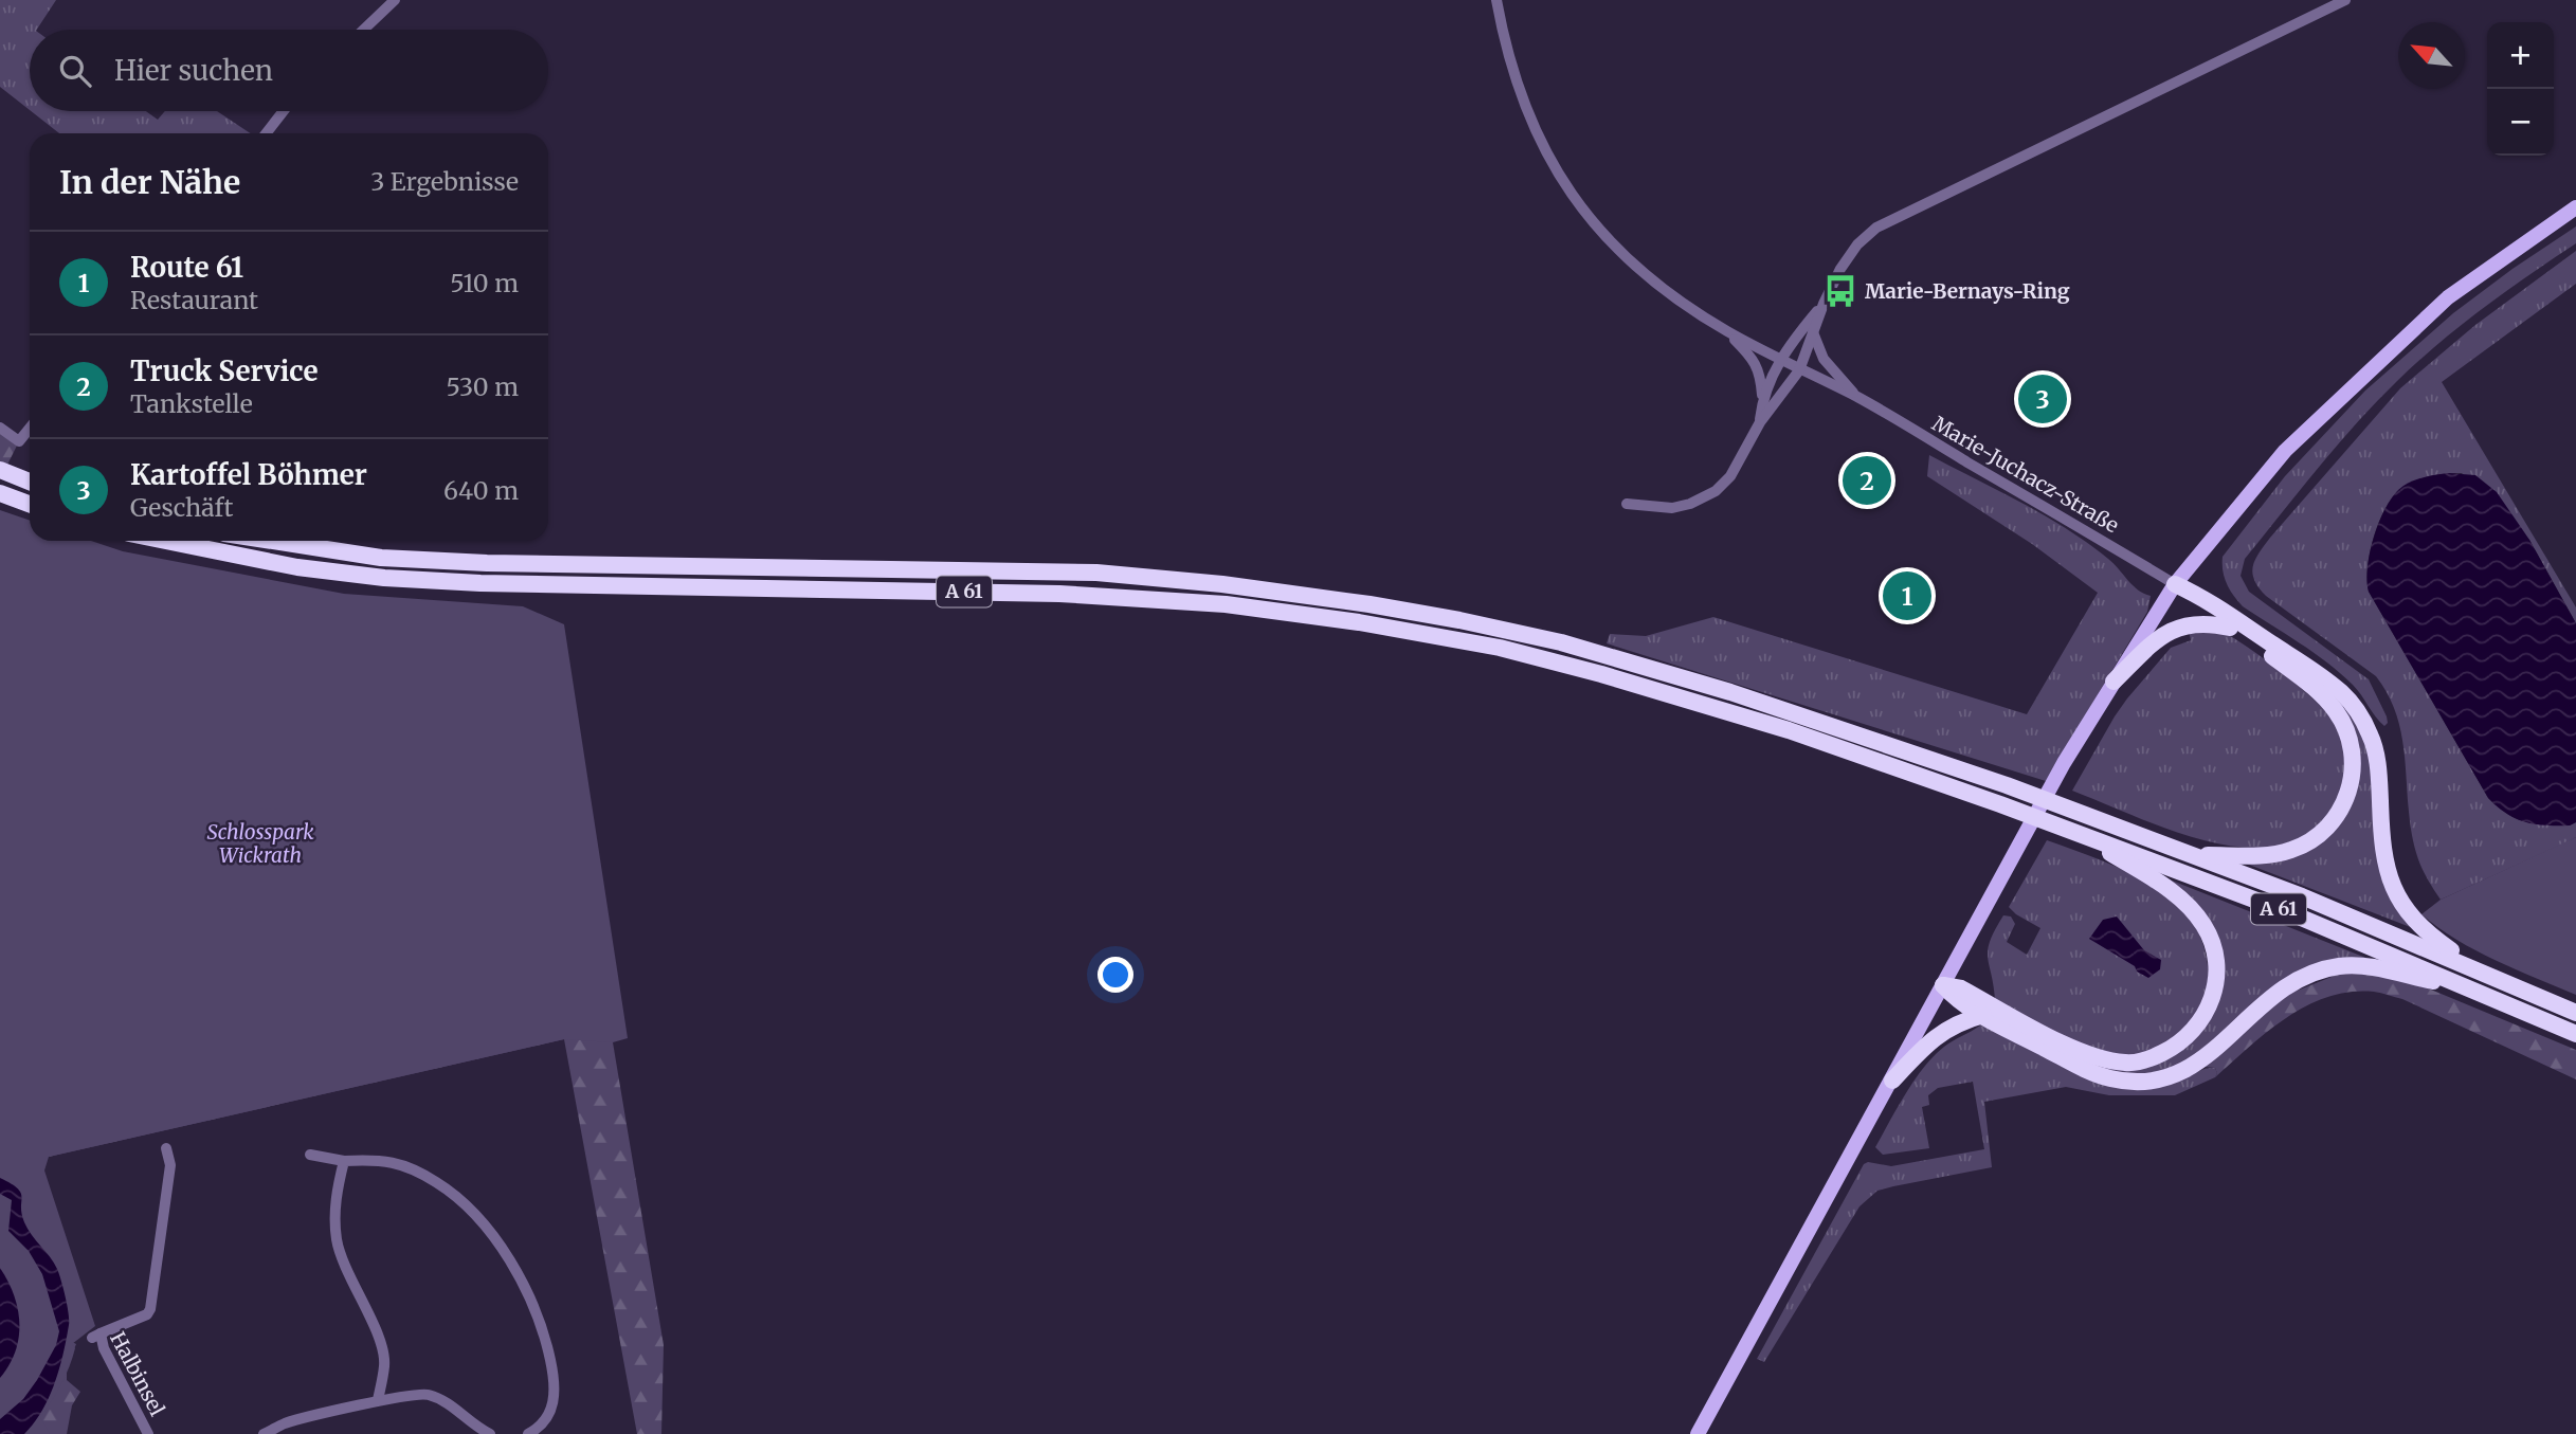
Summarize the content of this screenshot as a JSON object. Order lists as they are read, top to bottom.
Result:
{
  "streets": {
    "highway": ["A 61"],
    "street": ["Marie-Juchacz-Straße", "Halbinsel"]
  },
  "parks": ["Schlosspark Wickrath"],
  "places": {
    "bus stop": ["Marie-Bernays-Ring"]
  },
  "north": "top left",
  "page": {
    "map_buttons": ["+", "−"],
    "search": "Hier suchen",
    "heading": ["In der Nähe", "3 Ergebnisse"],
    "list": [
      {
        "mark": "1",
        "name": "Route 61",
        "note": "Restaurant",
        "value": "510 m"
      },
      {
        "mark": "2",
        "name": "Truck Service",
        "note": "Tankstelle",
        "value": "530 m"
      },
      {
        "mark": "3",
        "name": "Kartoffel Böhmer",
        "note": "Geschäft",
        "value": "640 m"
      }
    ],
    "pins": ["3", "2", "1"]
  }
}
